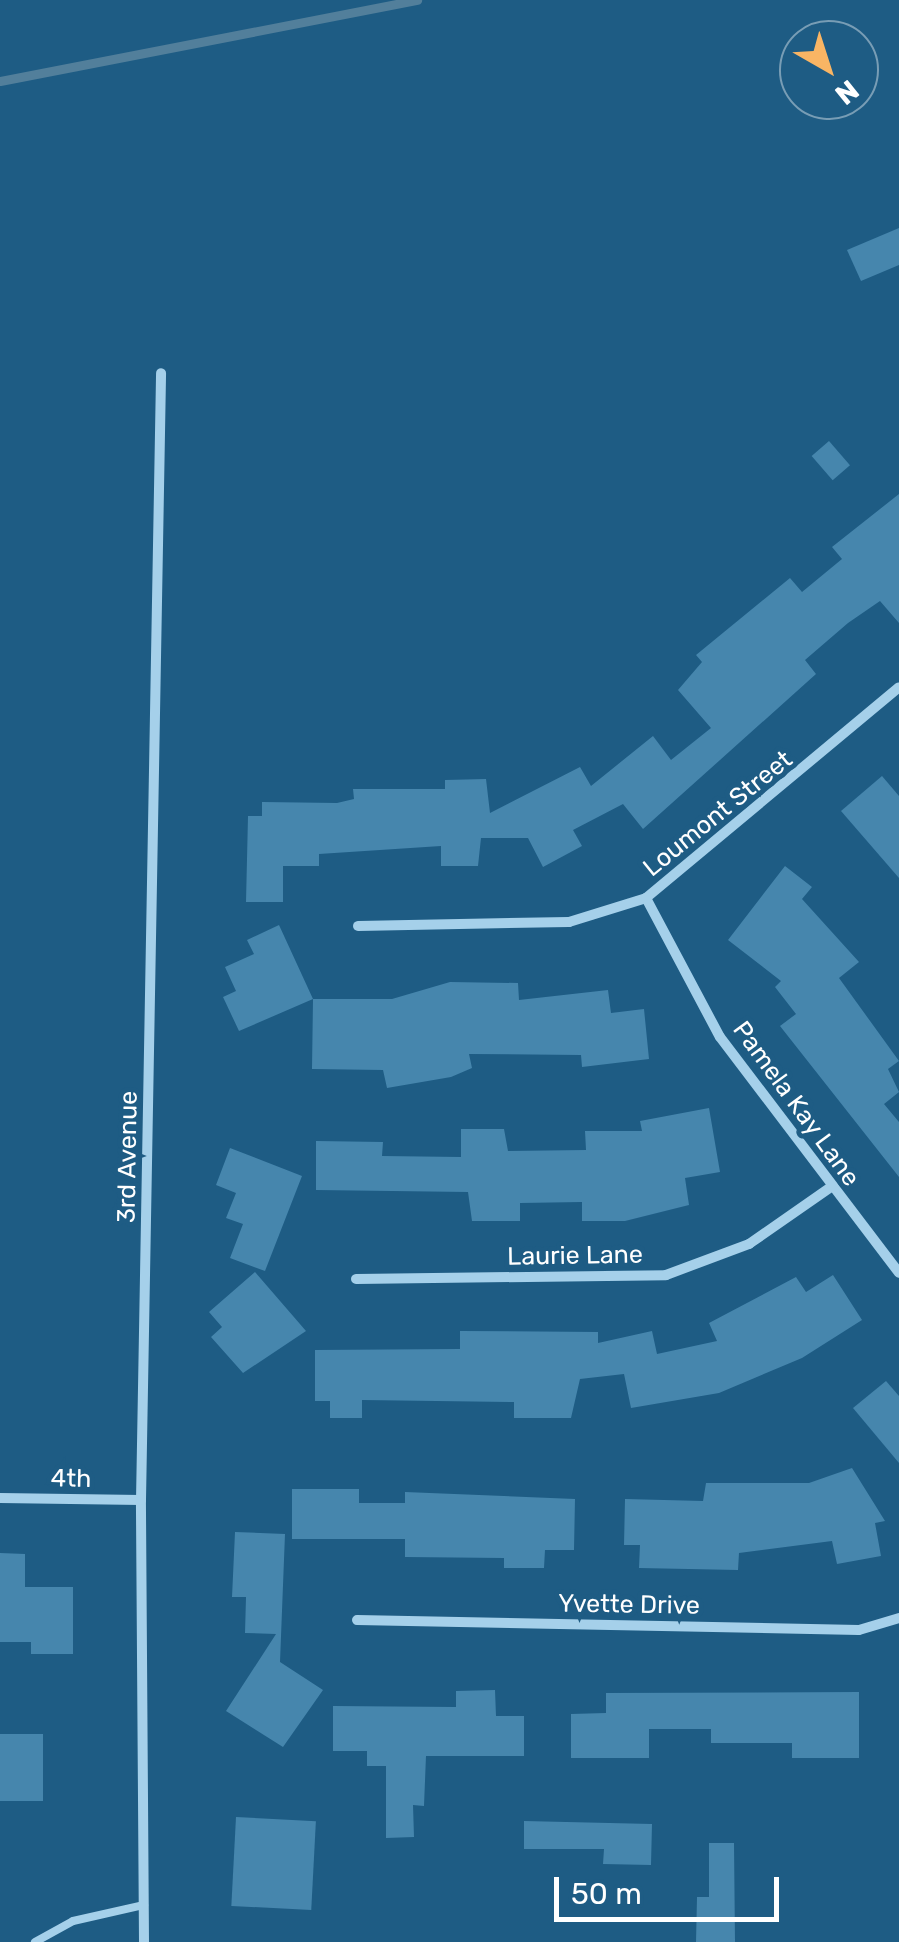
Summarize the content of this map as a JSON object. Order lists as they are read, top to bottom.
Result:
{
  "streets": {
    "street": [
      "Loumont Street",
      "Pamela Kay Lane",
      "3rd Avenue",
      "Laurie Lane",
      "4th",
      "Yvette Drive"
    ]
  },
  "crossings": [
    ["Loumont Street", "Pamela Kay Lane"],
    ["Pamela Kay Lane", "Laurie Lane"],
    ["3rd Avenue", "4th"]
  ],
  "scale_bar": "50 m",
  "north": "bottom right"
}
